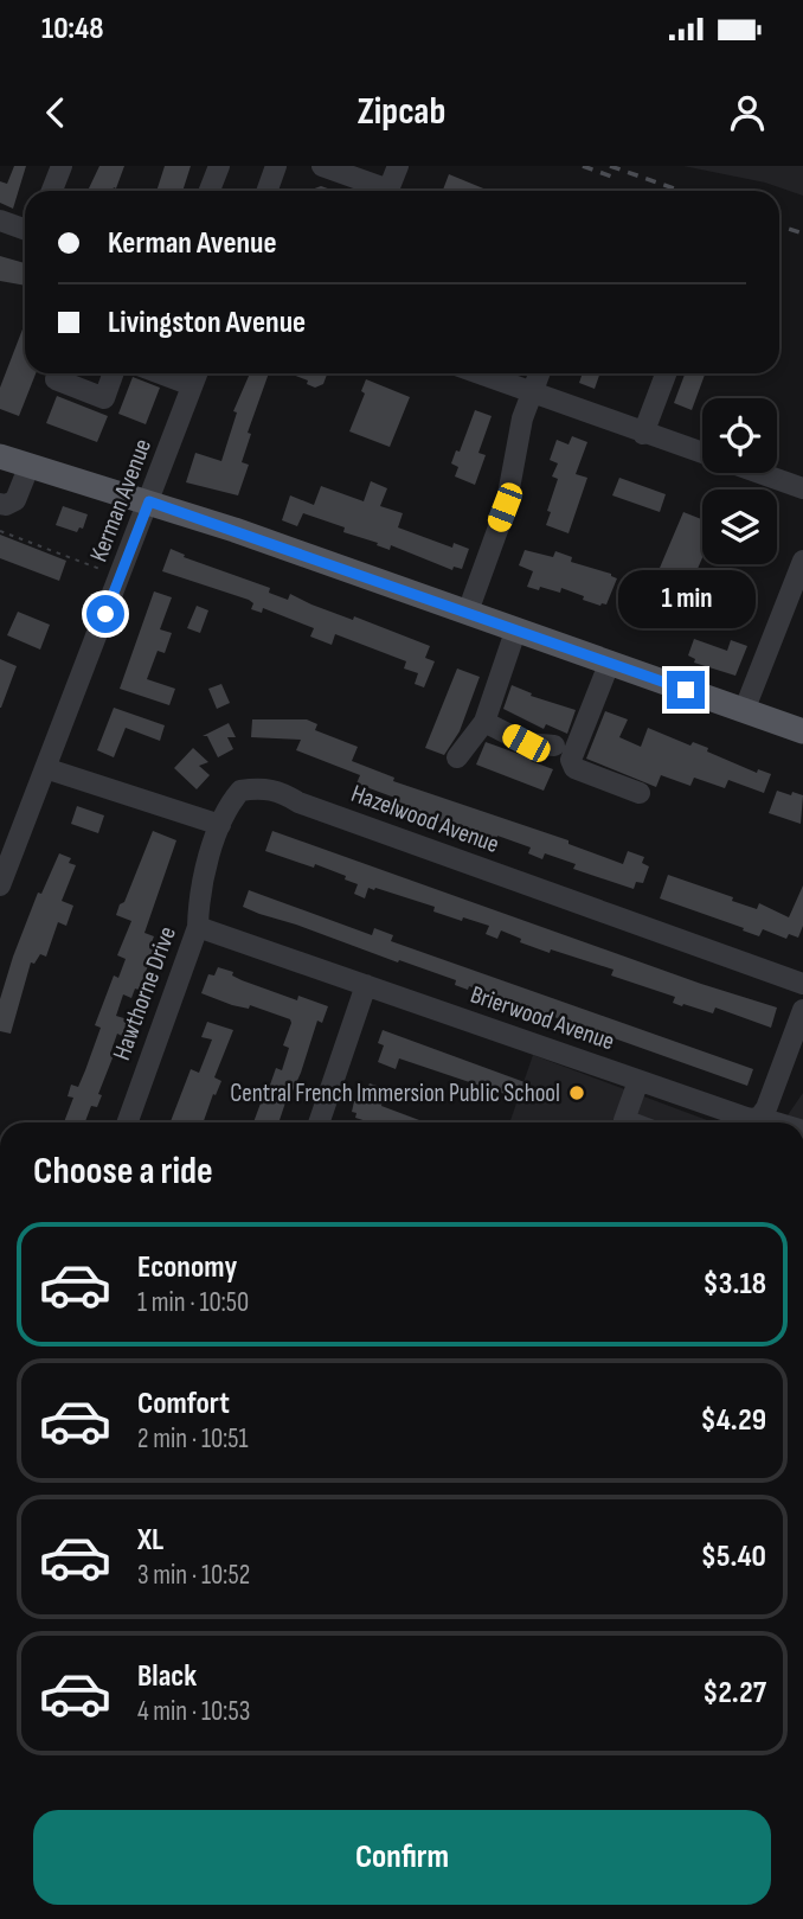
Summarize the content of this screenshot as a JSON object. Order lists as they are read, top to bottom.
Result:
{
  "streets": {
    "street": [
      "Kerman Avenue",
      "Hazelwood Avenue",
      "Hawthorne Drive",
      "Brierwood Avenue"
    ]
  },
  "crossings": [
    ["Hazelwood Avenue", "Hawthorne Drive"],
    ["Hawthorne Drive", "Brierwood Avenue"]
  ],
  "places": ["Central French Immersion Public School"],
  "page": {
    "status": "10:48",
    "header": "Zipcab",
    "banner": ["Kerman Avenue", "Livingston Avenue"],
    "bubble": "1 min",
    "heading": "Choose a ride",
    "list": [
      {
        "name": "Economy",
        "note": "1 min · 10:50",
        "value": "$3.18"
      },
      {
        "name": "Comfort",
        "note": "2 min · 10:51",
        "value": "$4.29"
      },
      {
        "name": "XL",
        "note": "3 min · 10:52",
        "value": "$5.40"
      },
      {
        "name": "Black",
        "note": "4 min · 10:53",
        "value": "$2.27"
      }
    ],
    "buttons": "Confirm"
  }
}
